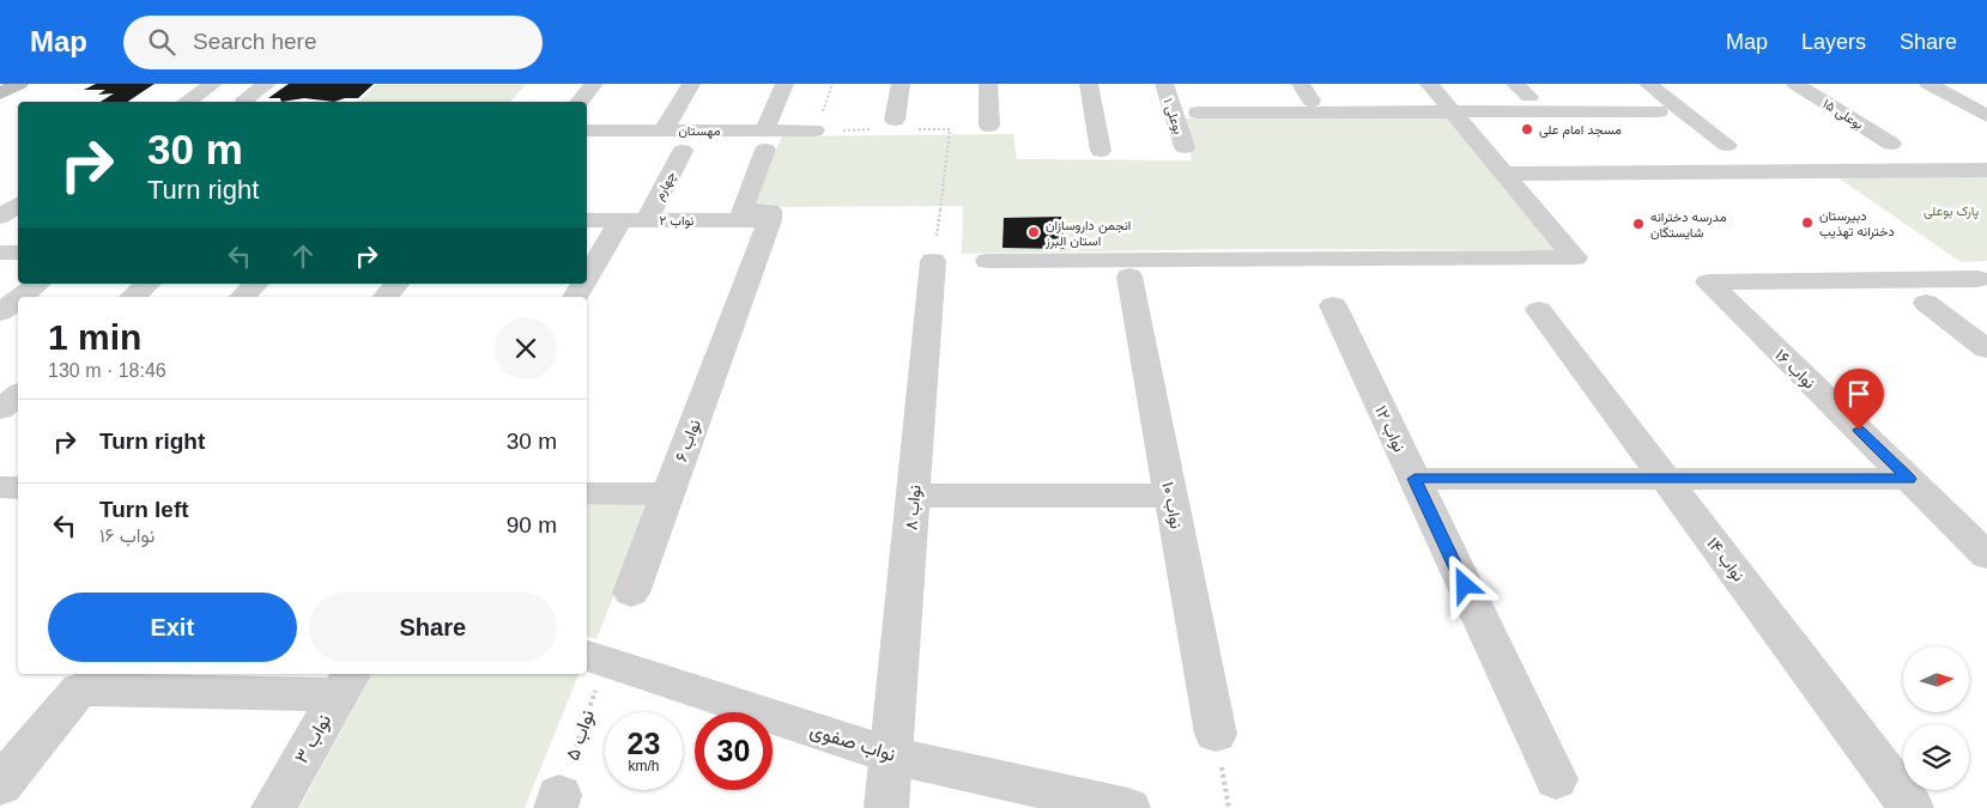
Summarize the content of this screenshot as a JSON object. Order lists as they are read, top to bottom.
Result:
{
  "streets": {
    "street": [
      "بوعلی ۱۵",
      "بوعلی ۱",
      "مهستان",
      "چهارم",
      "نواب ۲",
      "نواب ۱۶",
      "نواب ۱۲",
      "نواب ۶",
      "نواب ۱۰",
      "نواب ۸",
      "نواب ۱۴",
      "نواب ۳",
      "نواب صفوی"
    ],
    "path": ["نواب ۵"]
  },
  "crossings": [
    ["چهارم", "نواب ۲"],
    ["نواب ۲", "نواب ۶"],
    ["نواب ۸", "نواب صفوی"],
    ["نواب ۵", "نواب صفوی"]
  ],
  "parks": ["پارک بوعلی"],
  "places": [
    "مسجد امام علی",
    "دبیرستان دخترانه تهذیب",
    "مدرسه دخترانه شایستگان",
    "انجمن داروسازان استان البرز"
  ],
  "north": "right",
  "page": {
    "header": "Map",
    "search": "Search here",
    "nav": ["Map", "Layers", "Share"],
    "turn": ["30 m", "Turn right"],
    "heading": ["1 min", "130 m · 18:46"],
    "list": [
      {
        "name": "Turn right",
        "value": "30 m"
      },
      {
        "name": "Turn left",
        "note": "نواب ۱۶",
        "value": "90 m"
      }
    ],
    "buttons": ["Exit", "Share"],
    "speed": "23 km/h",
    "limit": "30"
  }
}
